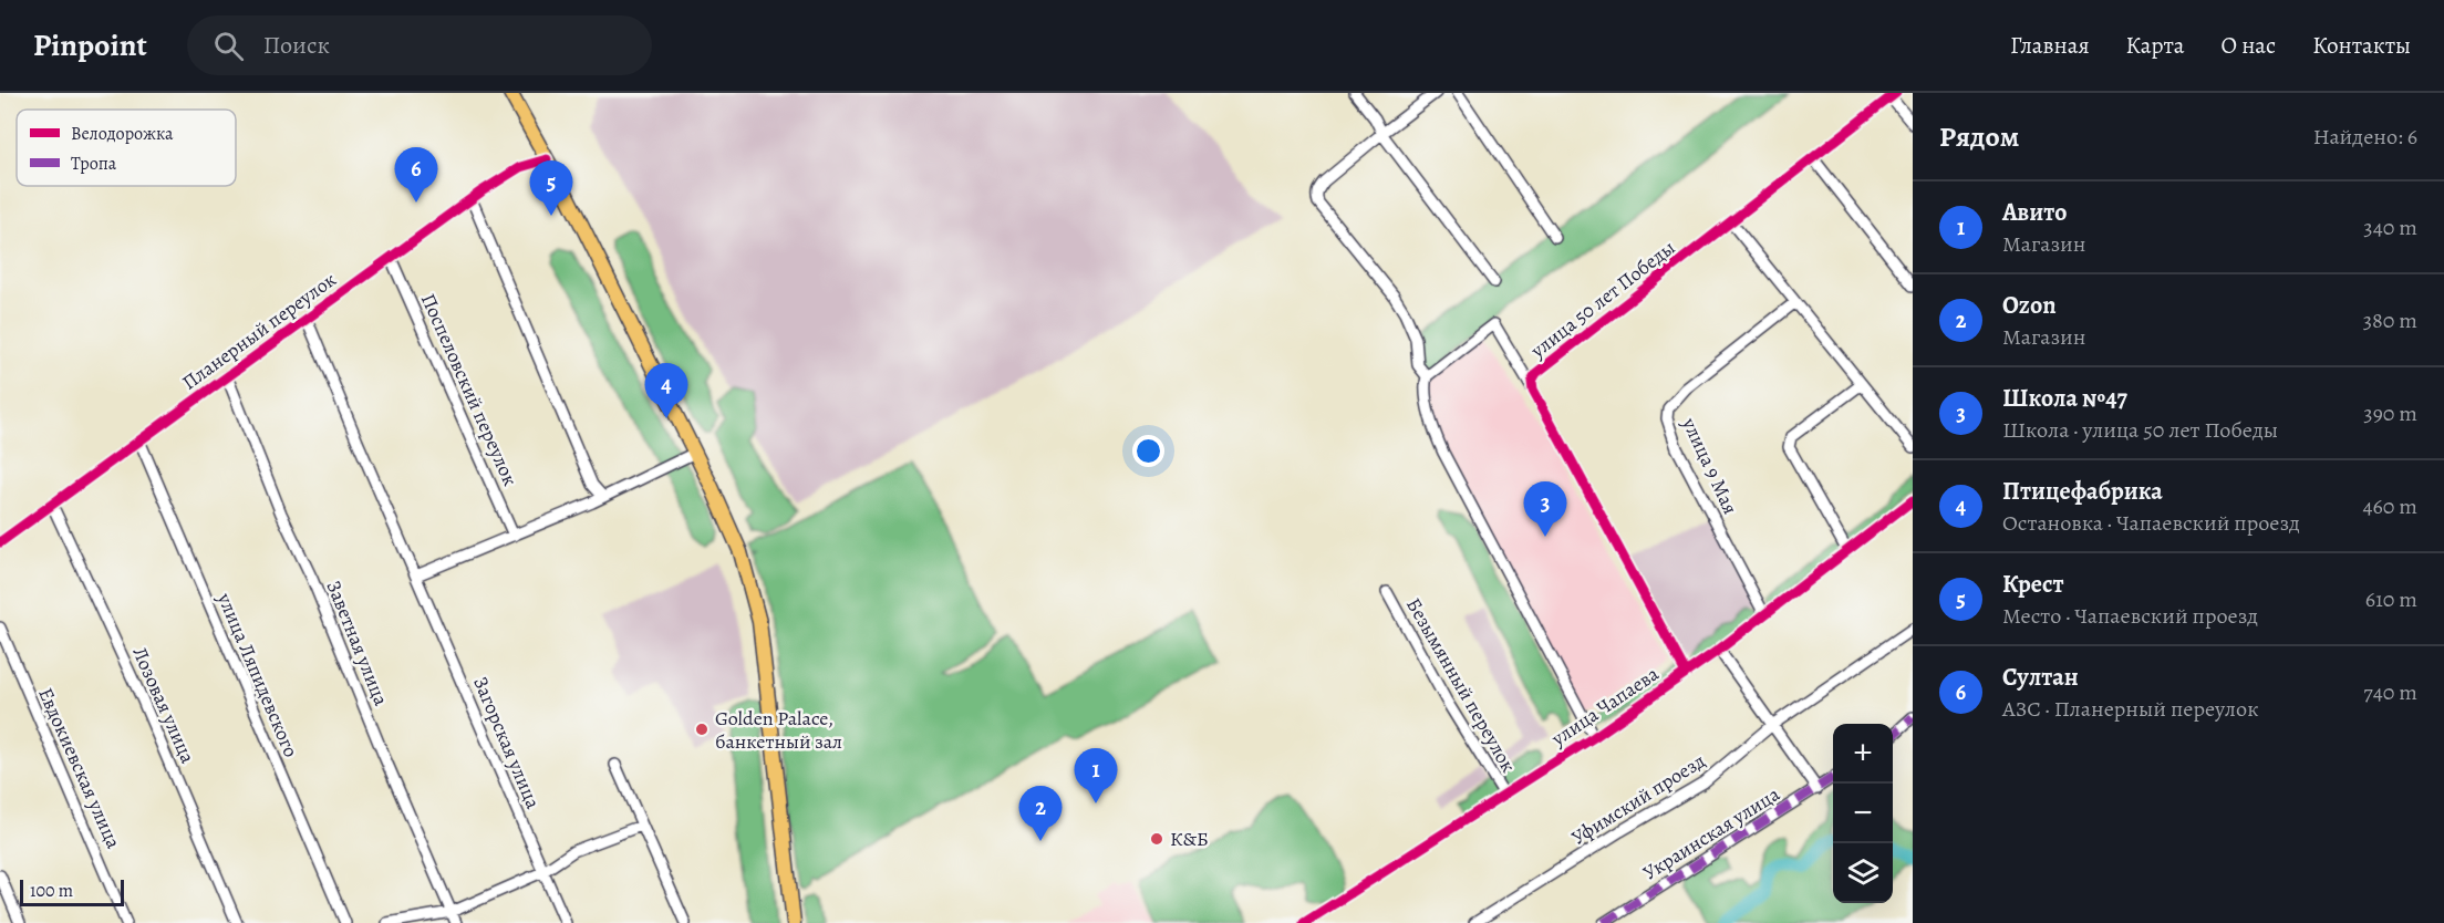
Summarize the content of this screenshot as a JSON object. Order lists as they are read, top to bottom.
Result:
{
  "streets": {
    "street": [
      "улица 50 лет Победы",
      "Планерный переулок",
      "Поспеловский переулок",
      "улица 9 Мая",
      "Заветная улица",
      "улица Ляпидевского",
      "Безымянный переулок",
      "Лозовая улица",
      "улица Чапаева",
      "Загорская улица",
      "Евдокиевская улица",
      "Уфимский проезд",
      "Украинская улица"
    ]
  },
  "crossings": [
    ["улица 50 лет Победы", "улица Чапаева"],
    ["Планерный переулок", "Поспеловский переулок"],
    ["Планерный переулок", "Заветная улица"],
    ["Планерный переулок", "улица Ляпидевского"],
    ["Планерный переулок", "Лозовая улица"],
    ["Планерный переулок", "Загорская улица"],
    ["улица 9 Мая", "улица Чапаева"],
    ["Безымянный переулок", "улица Чапаева"]
  ],
  "places": ["Golden Palace, банкетный зал", "К&Б"],
  "legend": ["Велодорожка", "Тропа"],
  "scale_bar": "100 m",
  "page": {
    "header": "Pinpoint",
    "search": "Поиск",
    "nav": [
      "Главная",
      "Карта",
      "О нас",
      "Контакты"
    ],
    "heading": ["Рядом", "Найдено: 6"],
    "pins": [
      "6",
      "5",
      "4",
      "3",
      "1",
      "2"
    ],
    "list": [
      {
        "mark": "1",
        "name": "Авито",
        "note": "Магазин",
        "value": "340 m"
      },
      {
        "mark": "2",
        "name": "Ozon",
        "note": "Магазин",
        "value": "380 m"
      },
      {
        "mark": "3",
        "name": "Школа №47",
        "note": "Школа · улица 50 лет Победы",
        "value": "390 m"
      },
      {
        "mark": "4",
        "name": "Птицефабрика",
        "note": "Остановка · Чапаевский проезд",
        "value": "460 m"
      },
      {
        "mark": "5",
        "name": "Крест",
        "note": "Место · Чапаевский проезд",
        "value": "610 m"
      },
      {
        "mark": "6",
        "name": "Султан",
        "note": "АЗС · Планерный переулок",
        "value": "740 m"
      }
    ],
    "map_buttons": ["+", "−"],
    "scale": "100 m"
  }
}
